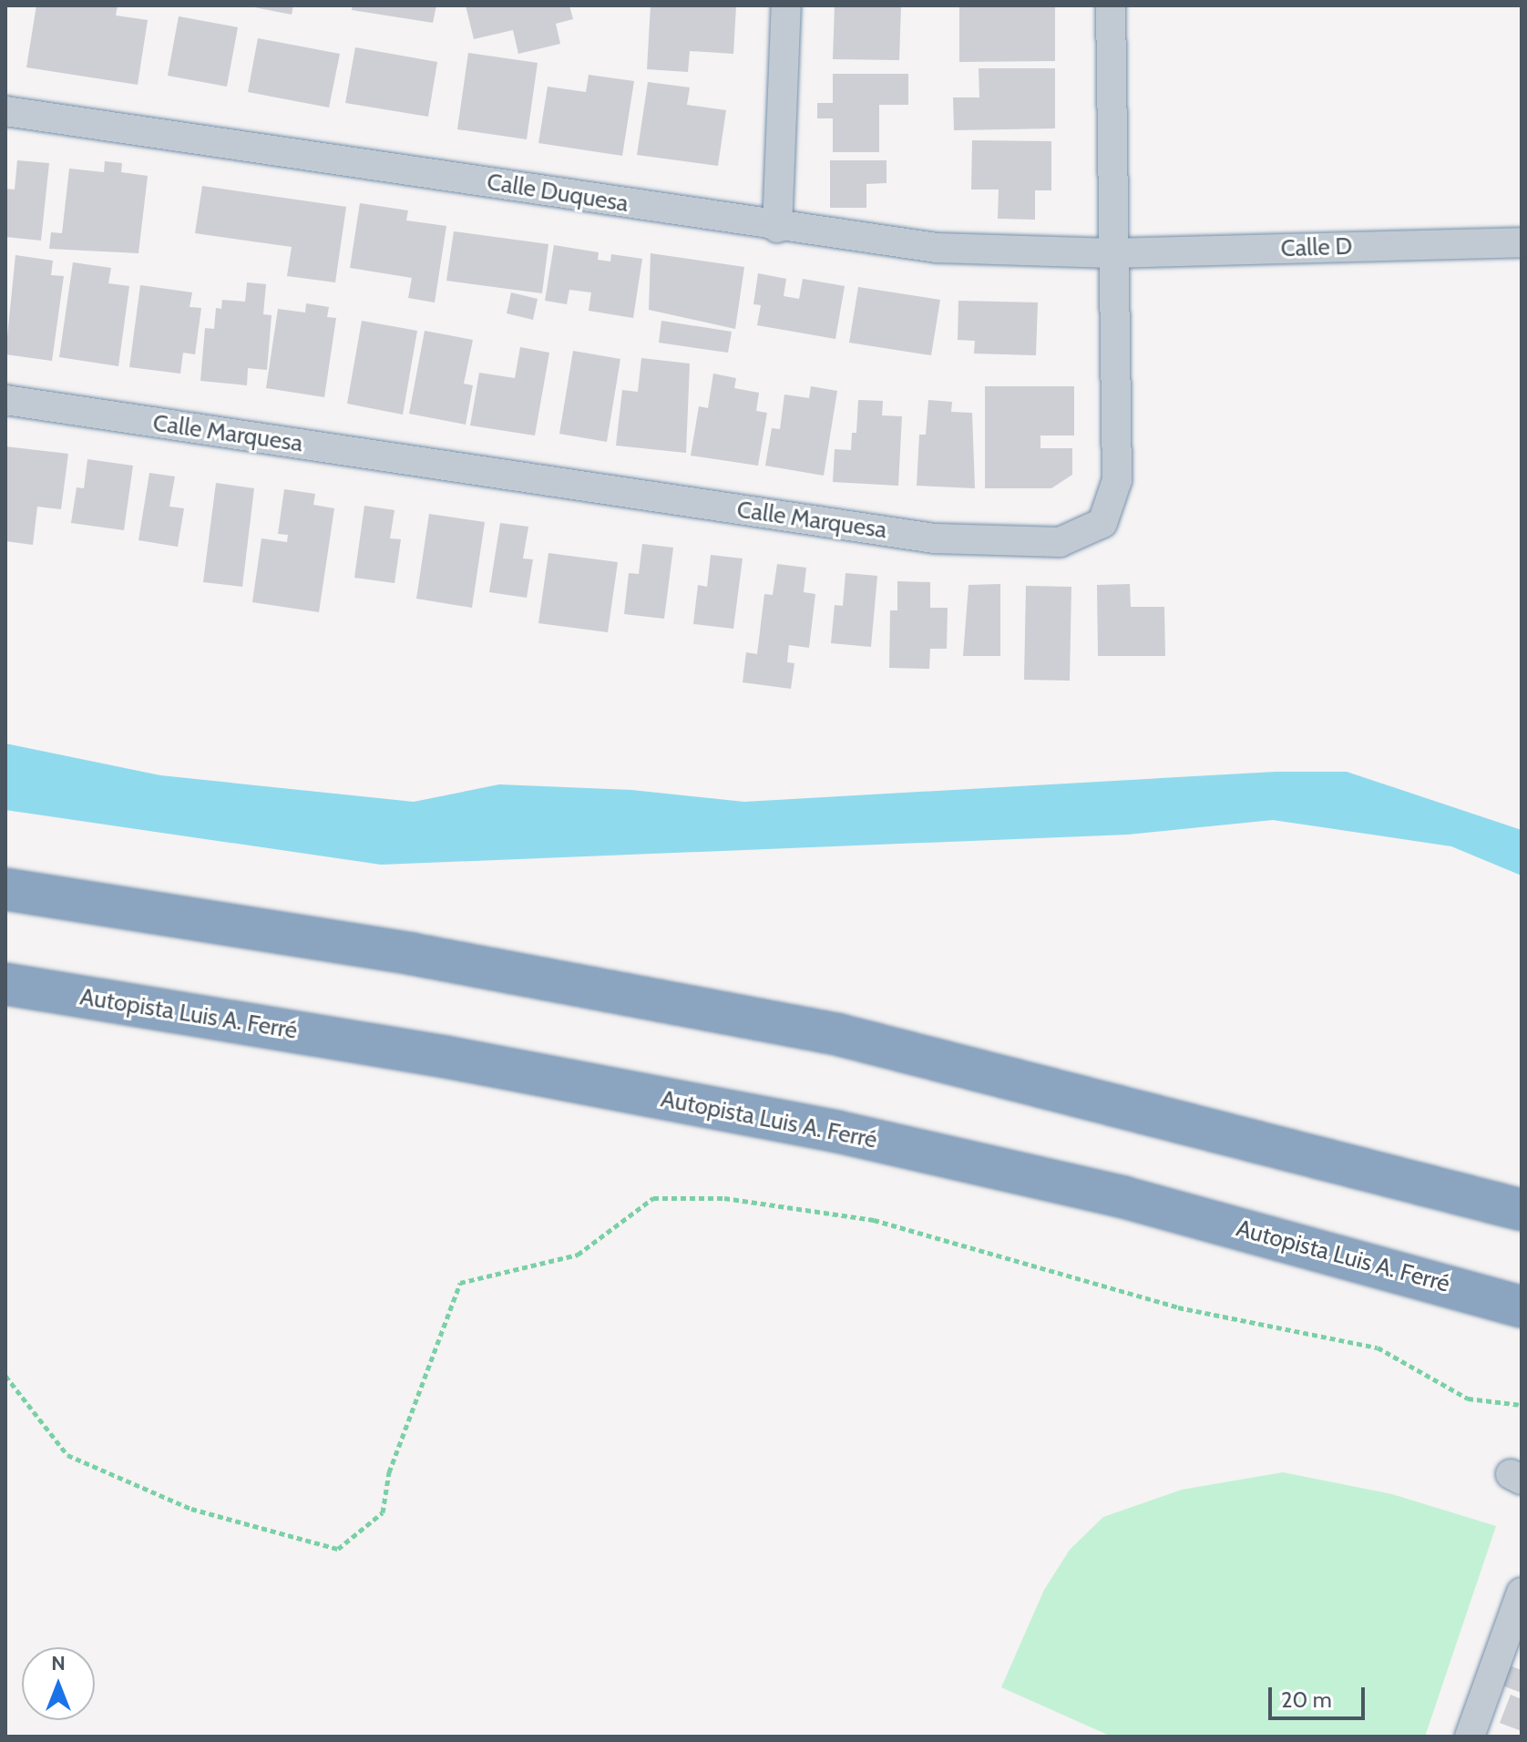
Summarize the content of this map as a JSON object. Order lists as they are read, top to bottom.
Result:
{
  "streets": {
    "highway": ["Autopista Luis A. Ferré"],
    "street": ["Calle Duquesa", "Calle D", "Calle Marquesa"]
  },
  "crossings": [
    ["Calle Duquesa", "Calle D"],
    ["Calle Duquesa", "Calle Marquesa"],
    ["Calle D", "Calle Marquesa"]
  ],
  "scale_bar": "20 m",
  "north": "top"
}
